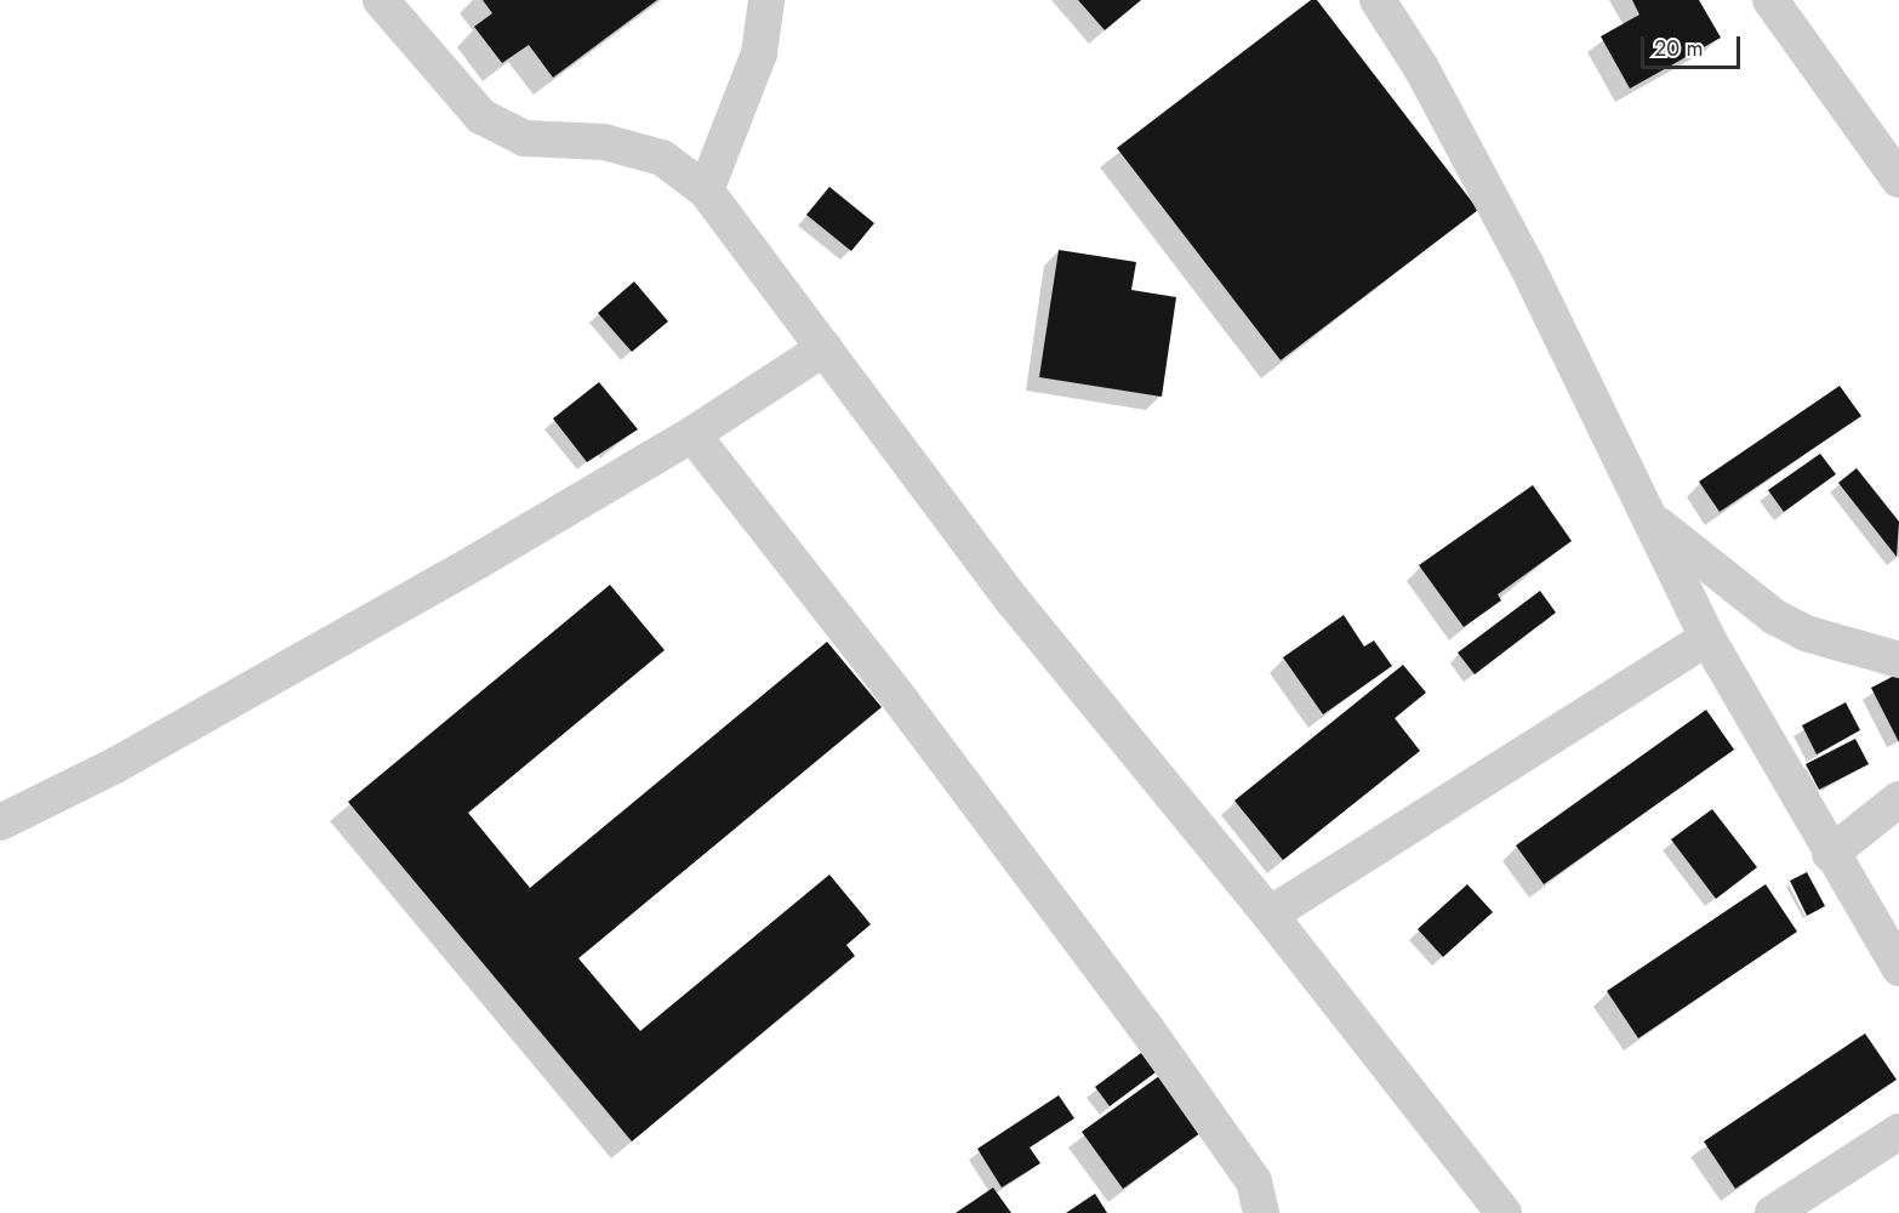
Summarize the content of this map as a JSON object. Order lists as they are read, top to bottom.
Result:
{
  "scale_bar": "20 m"
}
